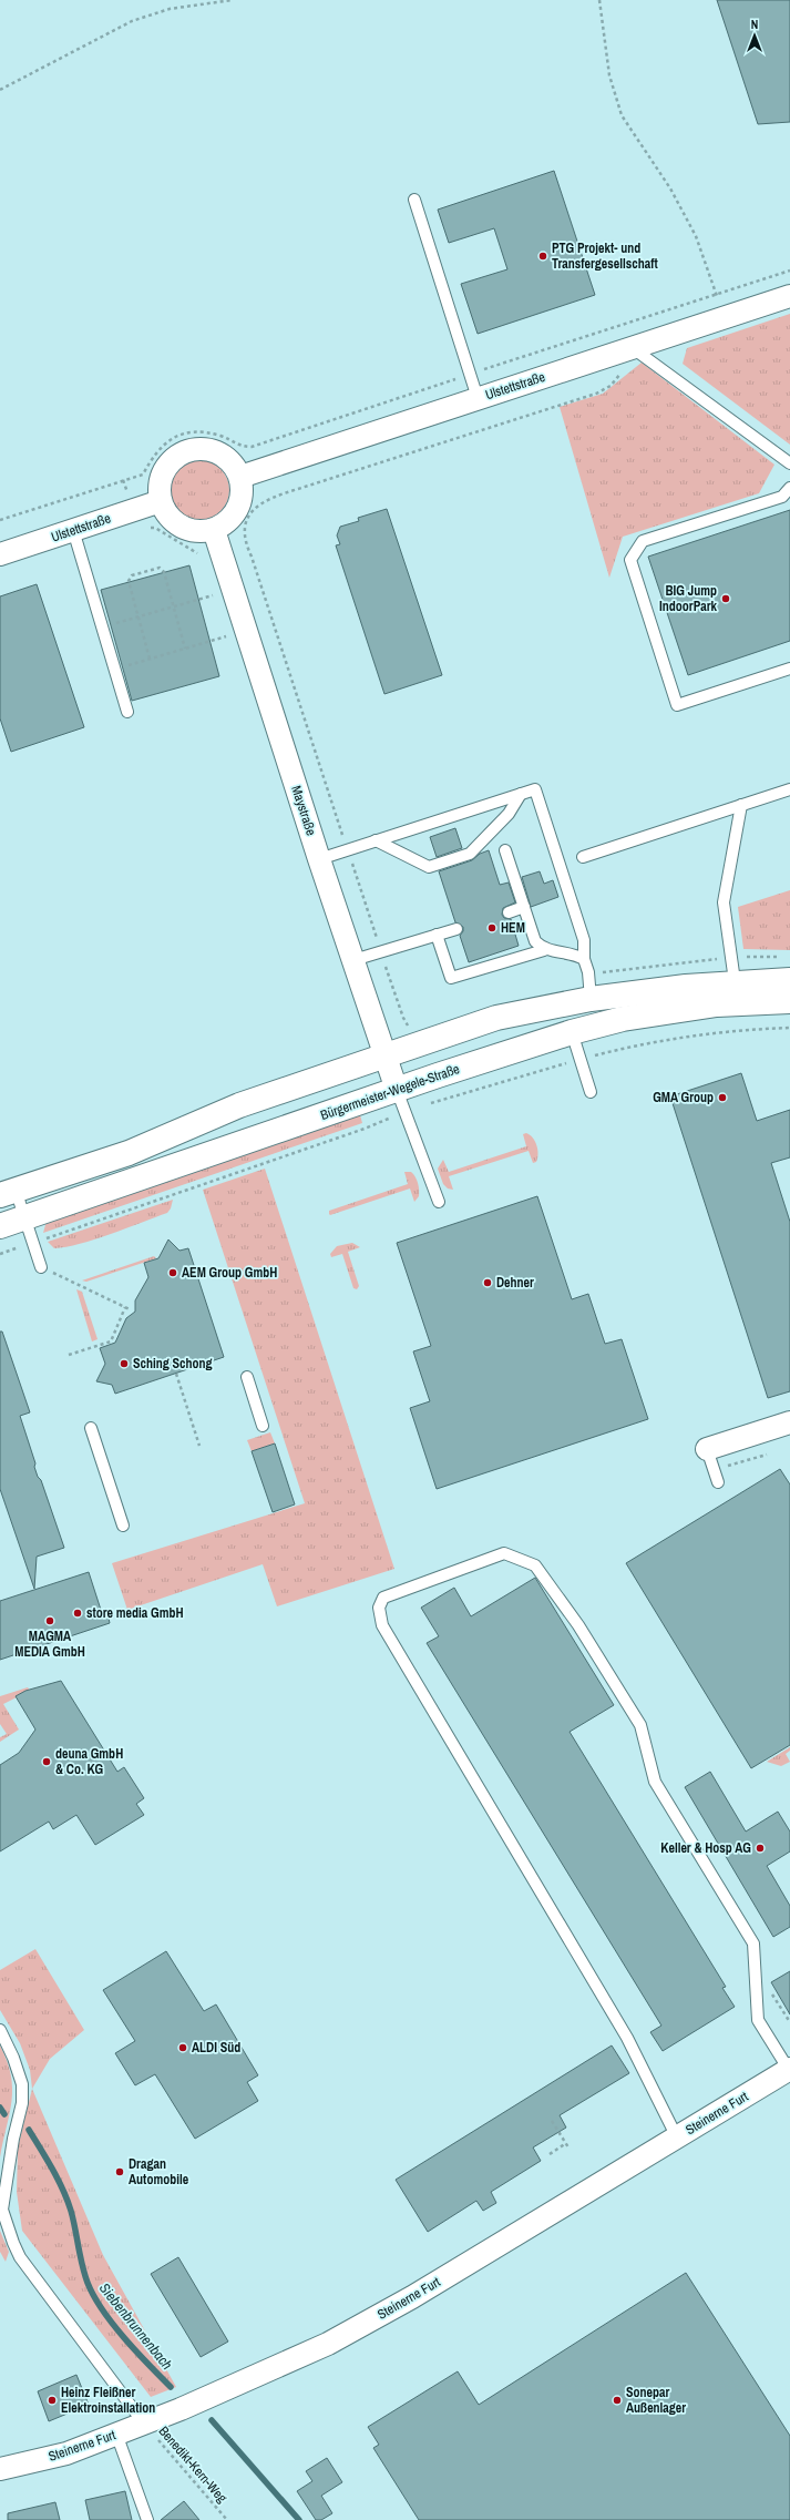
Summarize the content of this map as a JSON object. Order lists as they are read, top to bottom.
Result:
{
  "streets": {
    "main road": ["Bürgermeister-Wegele-Straße"],
    "street": ["Ulstettstraße", "Maystraße", "Steinerne Furt"],
    "path": ["Benedikt-Kern-Weg"]
  },
  "crossings": [
    ["Ulstettstraße", "Maystraße"],
    ["Maystraße", "Bürgermeister-Wegele-Straße"],
    ["Steinerne Furt", "Benedikt-Kern-Weg"]
  ],
  "water": ["Siebenbrunnenbach"],
  "places": [
    "PTG Projekt- und Transfergesellschaft",
    "BIG Jump IndoorPark",
    "HEM",
    "GMA Group",
    "AEM Group GmbH",
    "Dehner",
    "Sching Schong",
    "store media GmbH",
    "MAGMA MEDIA GmbH",
    "deuna GmbH & Co. KG",
    "Keller & Hosp AG",
    "ALDI Süd",
    "Dragan Automobile",
    "Heinz Fleißner Elektroinstallation",
    "Sonepar Außenlager"
  ],
  "north": "top"
}
